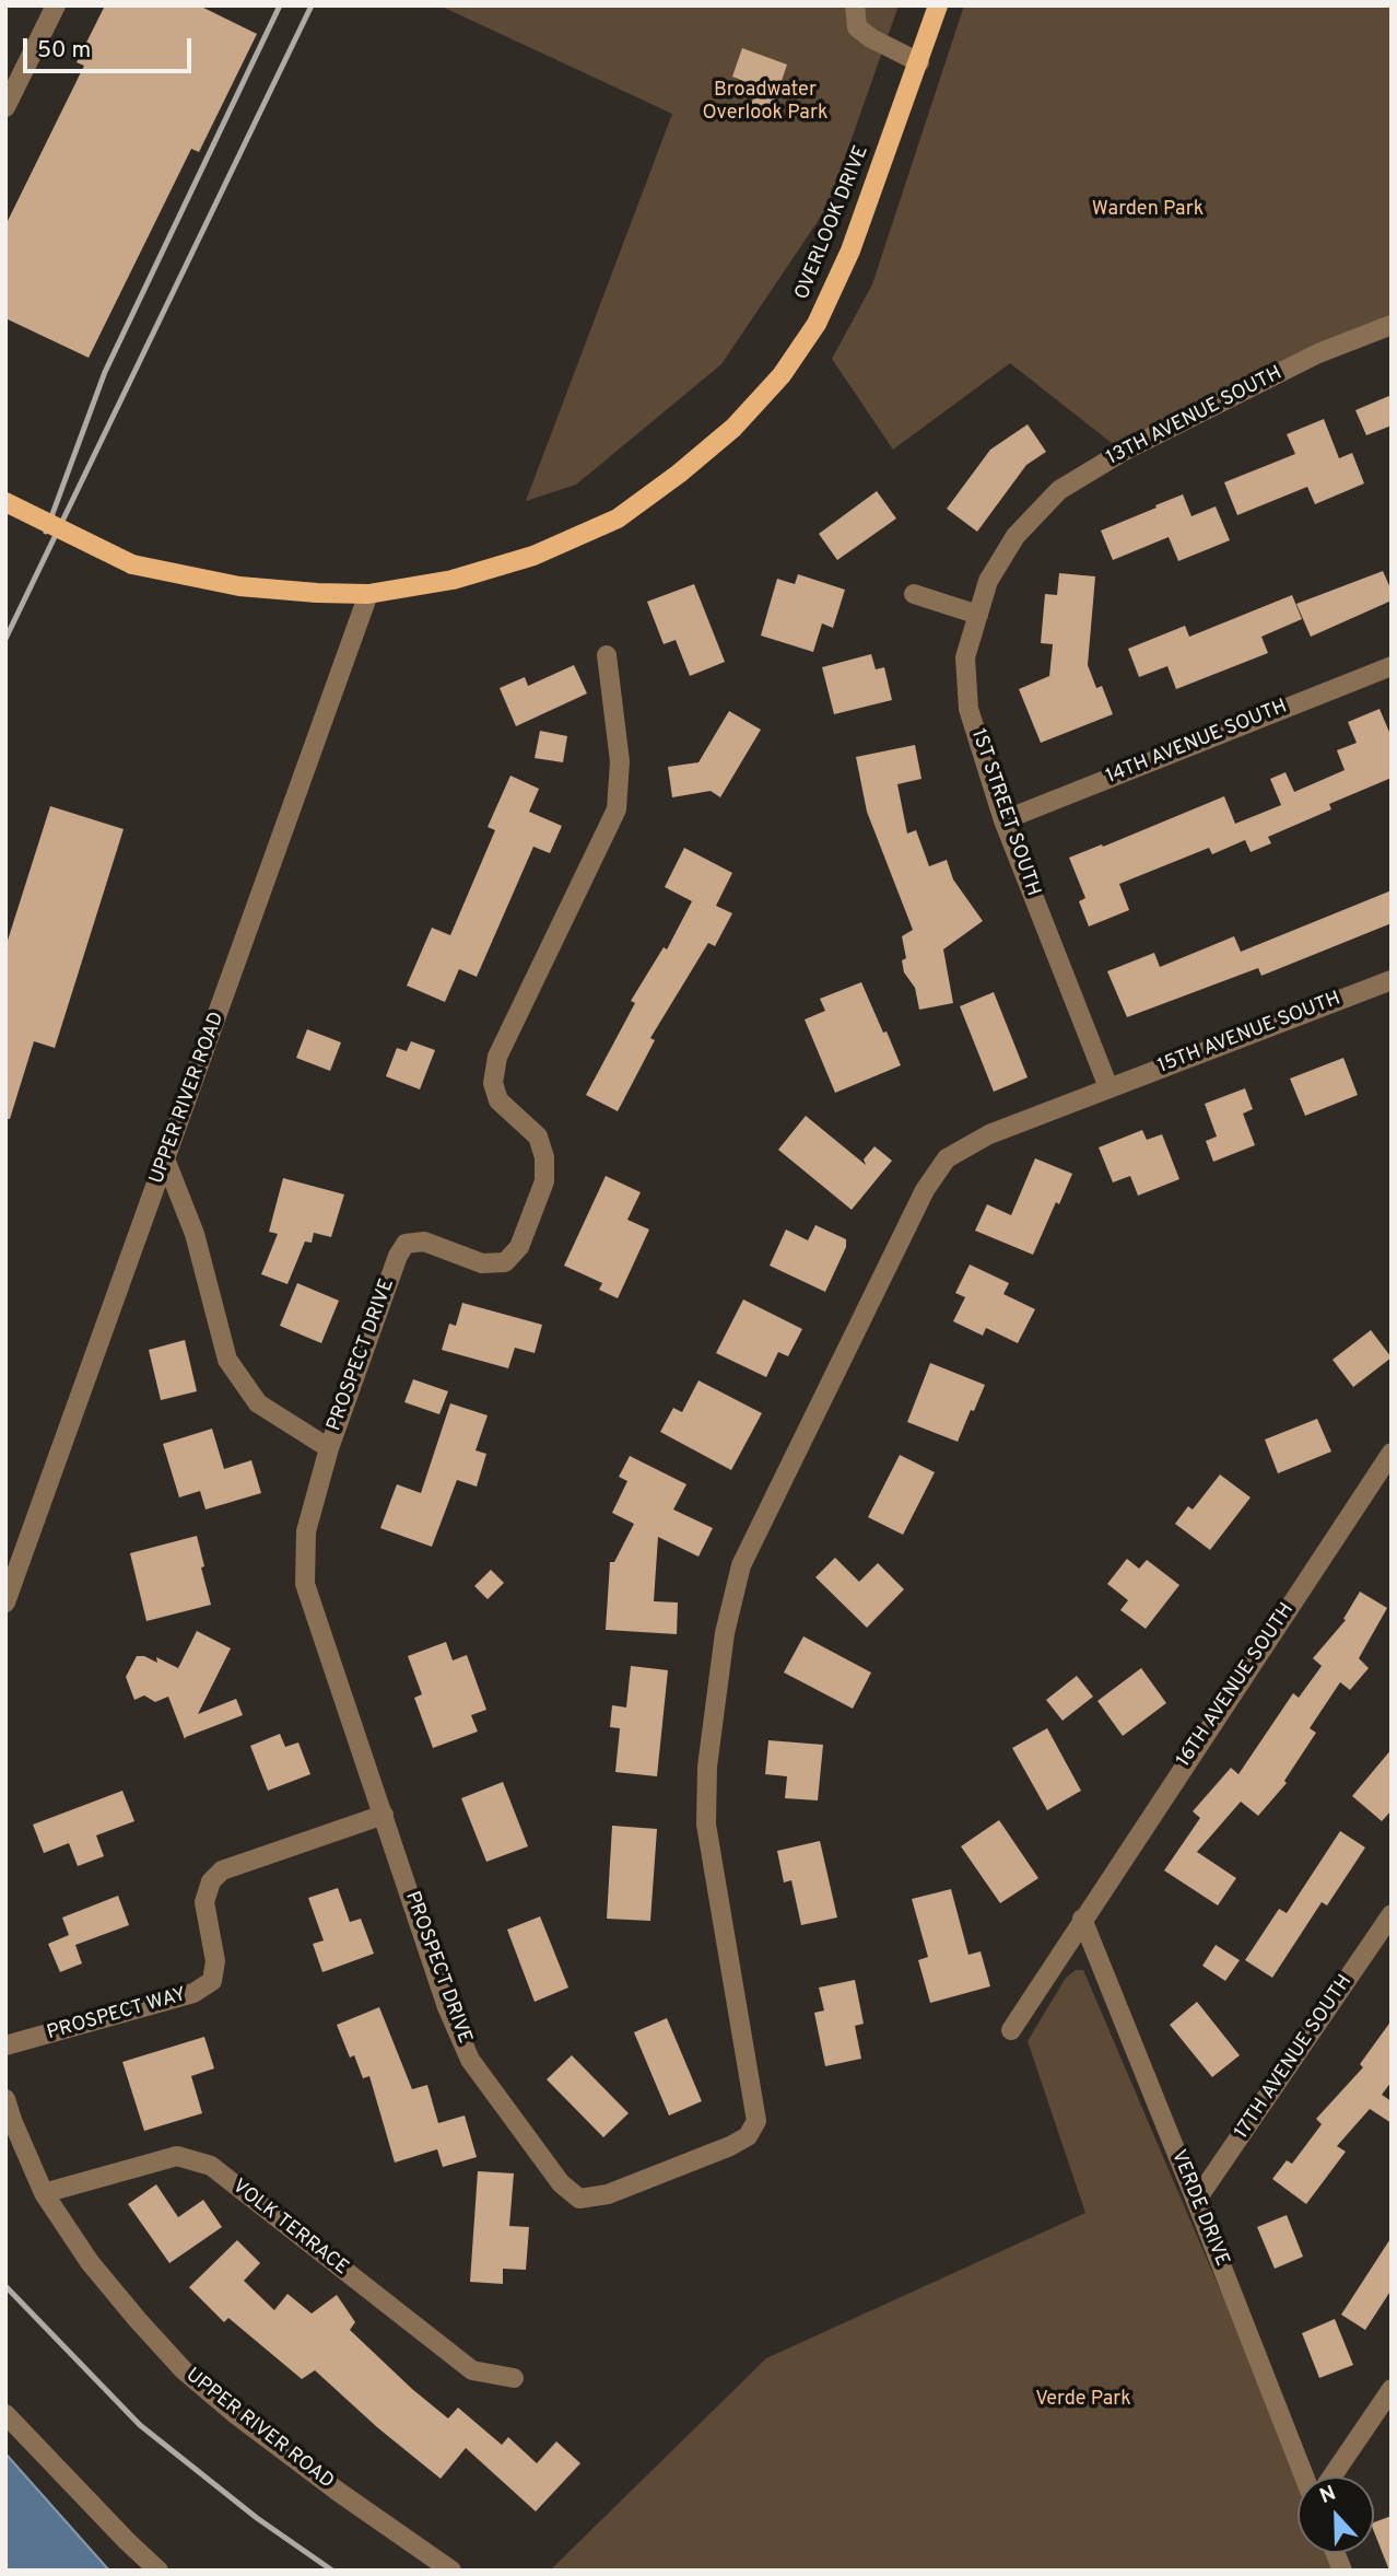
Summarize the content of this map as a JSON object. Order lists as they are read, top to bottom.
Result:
{
  "streets": {
    "main road": ["OVERLOOK DRIVE"],
    "street": [
      "13TH AVENUE SOUTH",
      "14TH AVENUE SOUTH",
      "1ST STREET SOUTH",
      "15TH AVENUE SOUTH",
      "UPPER RIVER ROAD",
      "PROSPECT DRIVE",
      "16TH AVENUE SOUTH",
      "PROSPECT WAY",
      "17TH AVENUE SOUTH",
      "VERDE DRIVE",
      "VOLK TERRACE"
    ]
  },
  "crossings": [
    ["OVERLOOK DRIVE", "UPPER RIVER ROAD"],
    ["13TH AVENUE SOUTH", "1ST STREET SOUTH"],
    ["14TH AVENUE SOUTH", "1ST STREET SOUTH"],
    ["1ST STREET SOUTH", "15TH AVENUE SOUTH"],
    ["1ST STREET SOUTH", "PROSPECT DRIVE"],
    ["15TH AVENUE SOUTH", "PROSPECT DRIVE"],
    ["UPPER RIVER ROAD", "VOLK TERRACE"],
    ["PROSPECT DRIVE", "PROSPECT WAY"],
    ["16TH AVENUE SOUTH", "VERDE DRIVE"],
    ["17TH AVENUE SOUTH", "VERDE DRIVE"]
  ],
  "parks": ["Broadwater Overlook Park", "Warden Park", "Verde Park"],
  "scale_bar": "50 m",
  "north": "top"
}
